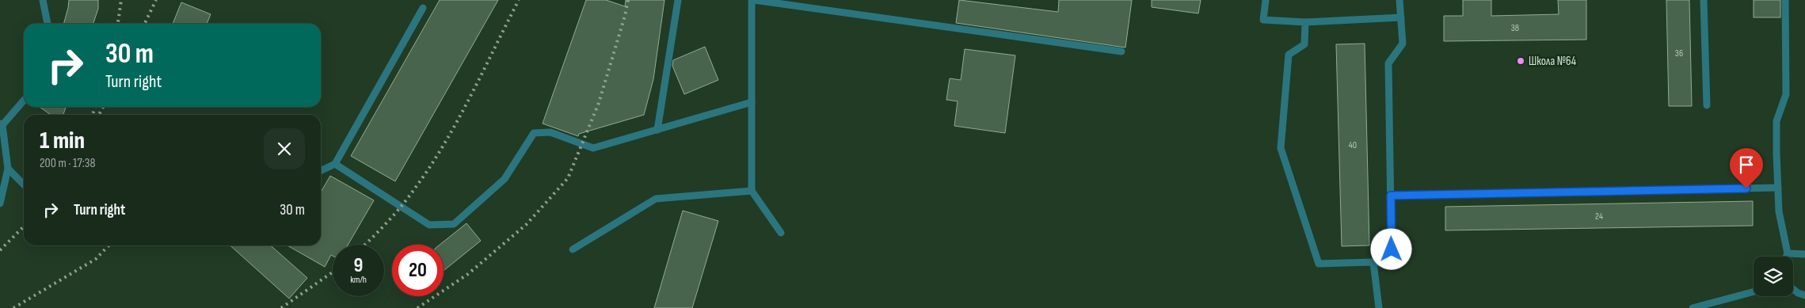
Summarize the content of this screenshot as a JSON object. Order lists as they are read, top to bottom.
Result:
{
  "places": ["Школа №64"],
  "house_numbers": [
    "38",
    "36",
    "40",
    "24"
  ],
  "page": {
    "turn": ["30 m", "Turn right"],
    "heading": ["1 min", "200 m · 17:38"],
    "list": [
      {
        "name": "Turn right",
        "value": "30 m"
      }
    ],
    "speed": "9 km/h",
    "limit": "20"
  }
}
